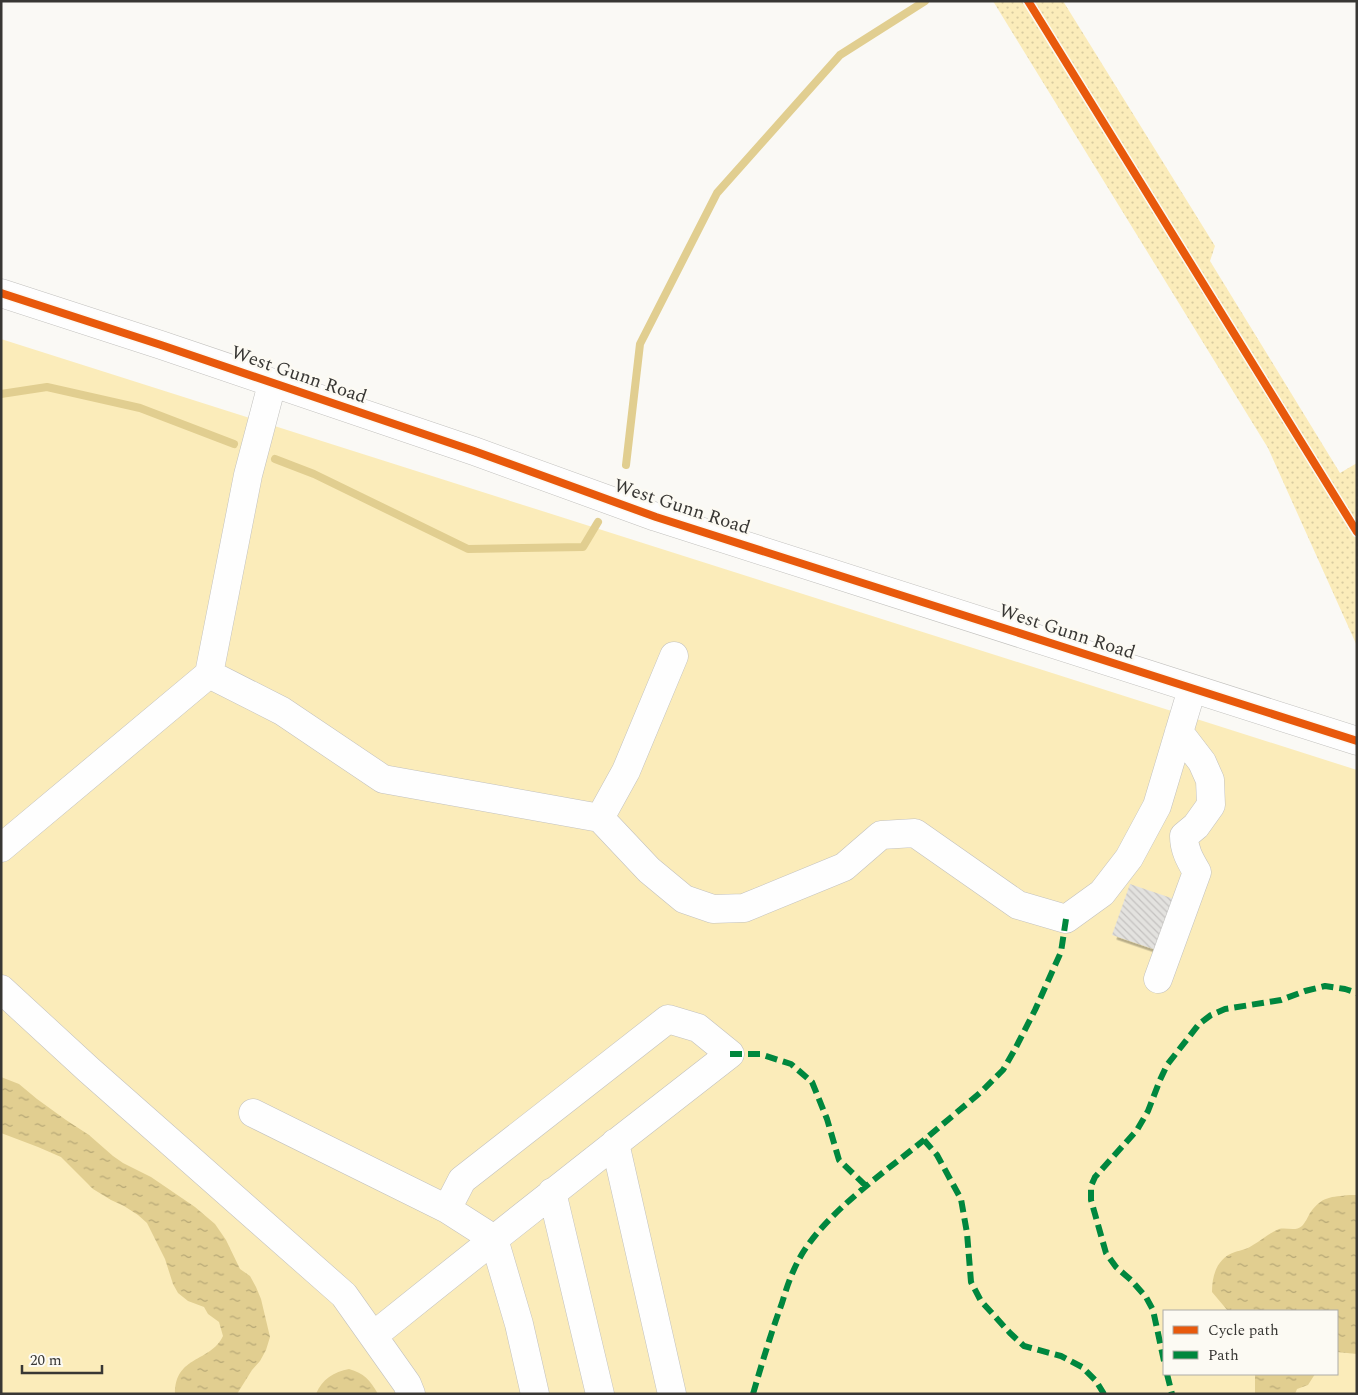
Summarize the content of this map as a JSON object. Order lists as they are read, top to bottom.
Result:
{
  "streets": {
    "street": ["West Gunn Road"]
  },
  "legend": ["Cycle path", "Path"],
  "scale_bar": "20 m"
}
